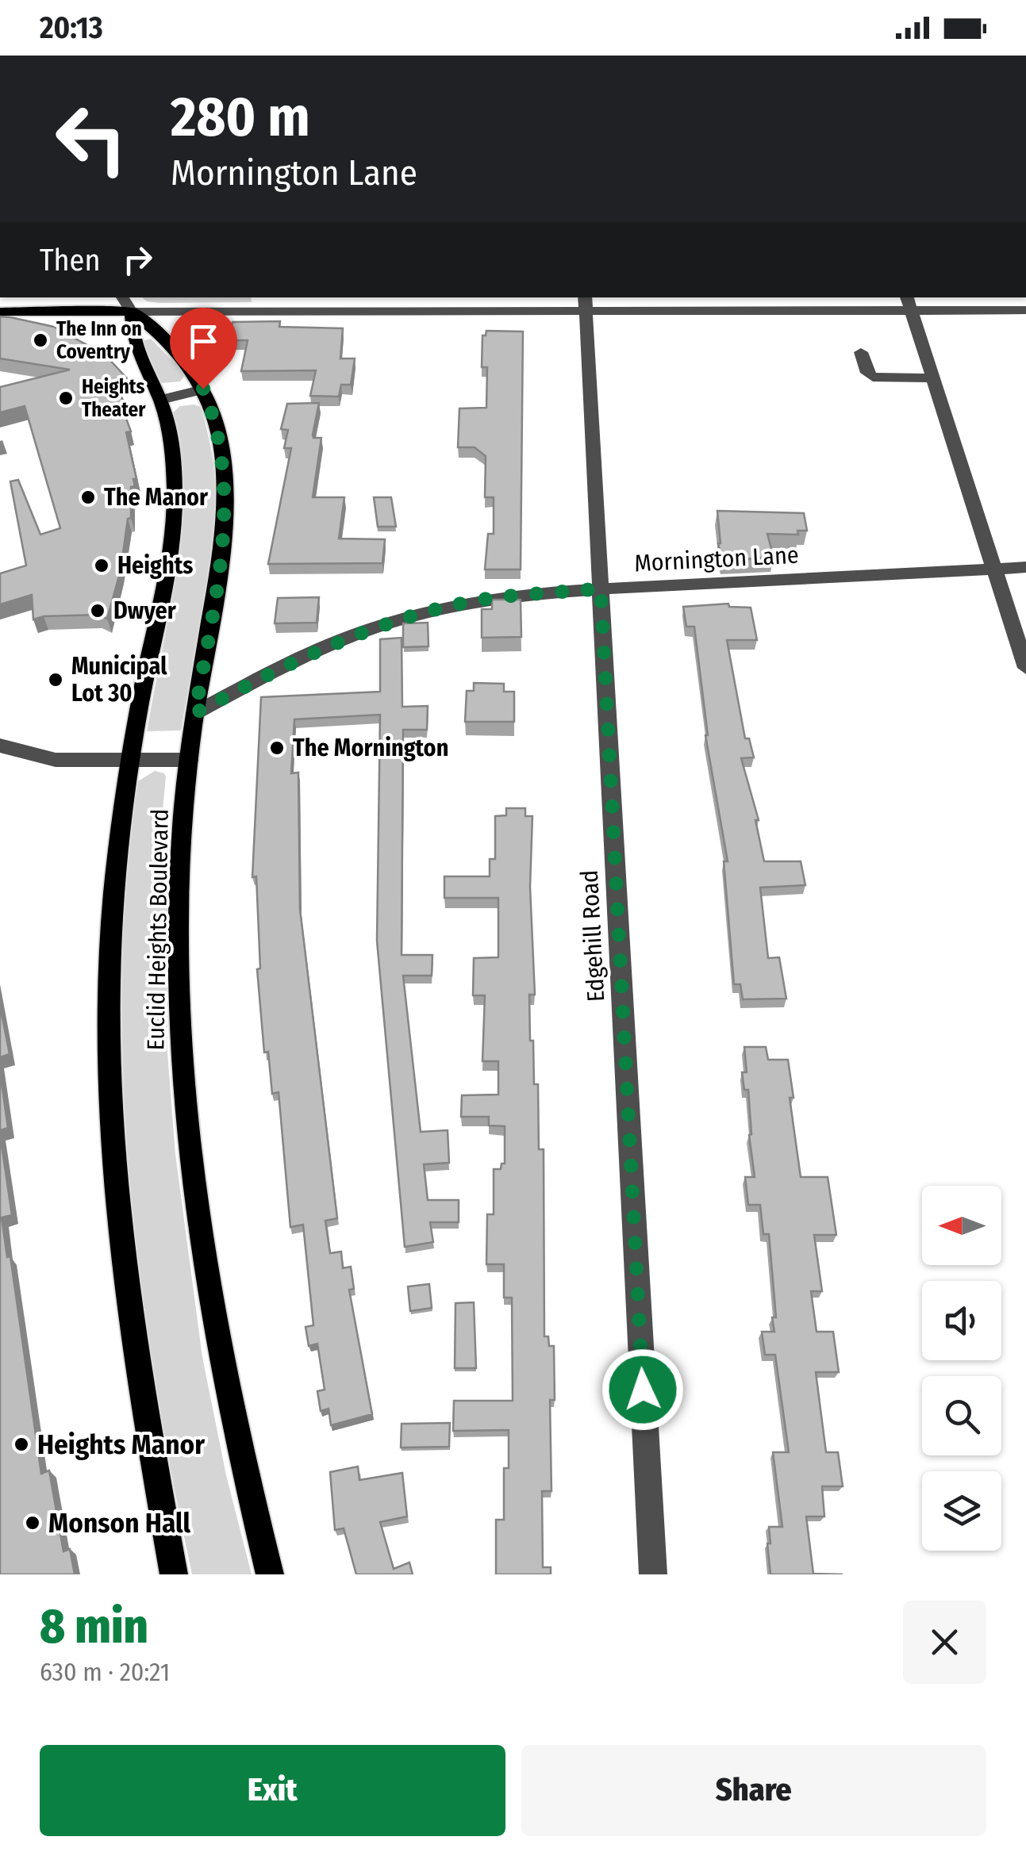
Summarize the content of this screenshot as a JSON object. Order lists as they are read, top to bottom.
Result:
{
  "streets": {
    "main road": ["Euclid Heights Boulevard"],
    "street": ["Mornington Lane", "Edgehill Road"]
  },
  "crossings": [
    ["Mornington Lane", "Euclid Heights Boulevard"],
    ["Mornington Lane", "Edgehill Road"]
  ],
  "places": [
    "The Inn on Coventry",
    "Heights Theater",
    "The Manor",
    "Heights",
    "Dwyer",
    "Municipal Lot 30",
    "The Mornington",
    "Heights Manor",
    "Monson Hall"
  ],
  "north": "left",
  "page": {
    "status": "20:13",
    "turn": ["280 m", "Mornington Lane"],
    "then": "Then",
    "heading": ["8 min", "630 m · 20:21"],
    "buttons": ["Exit", "Share"]
  }
}
